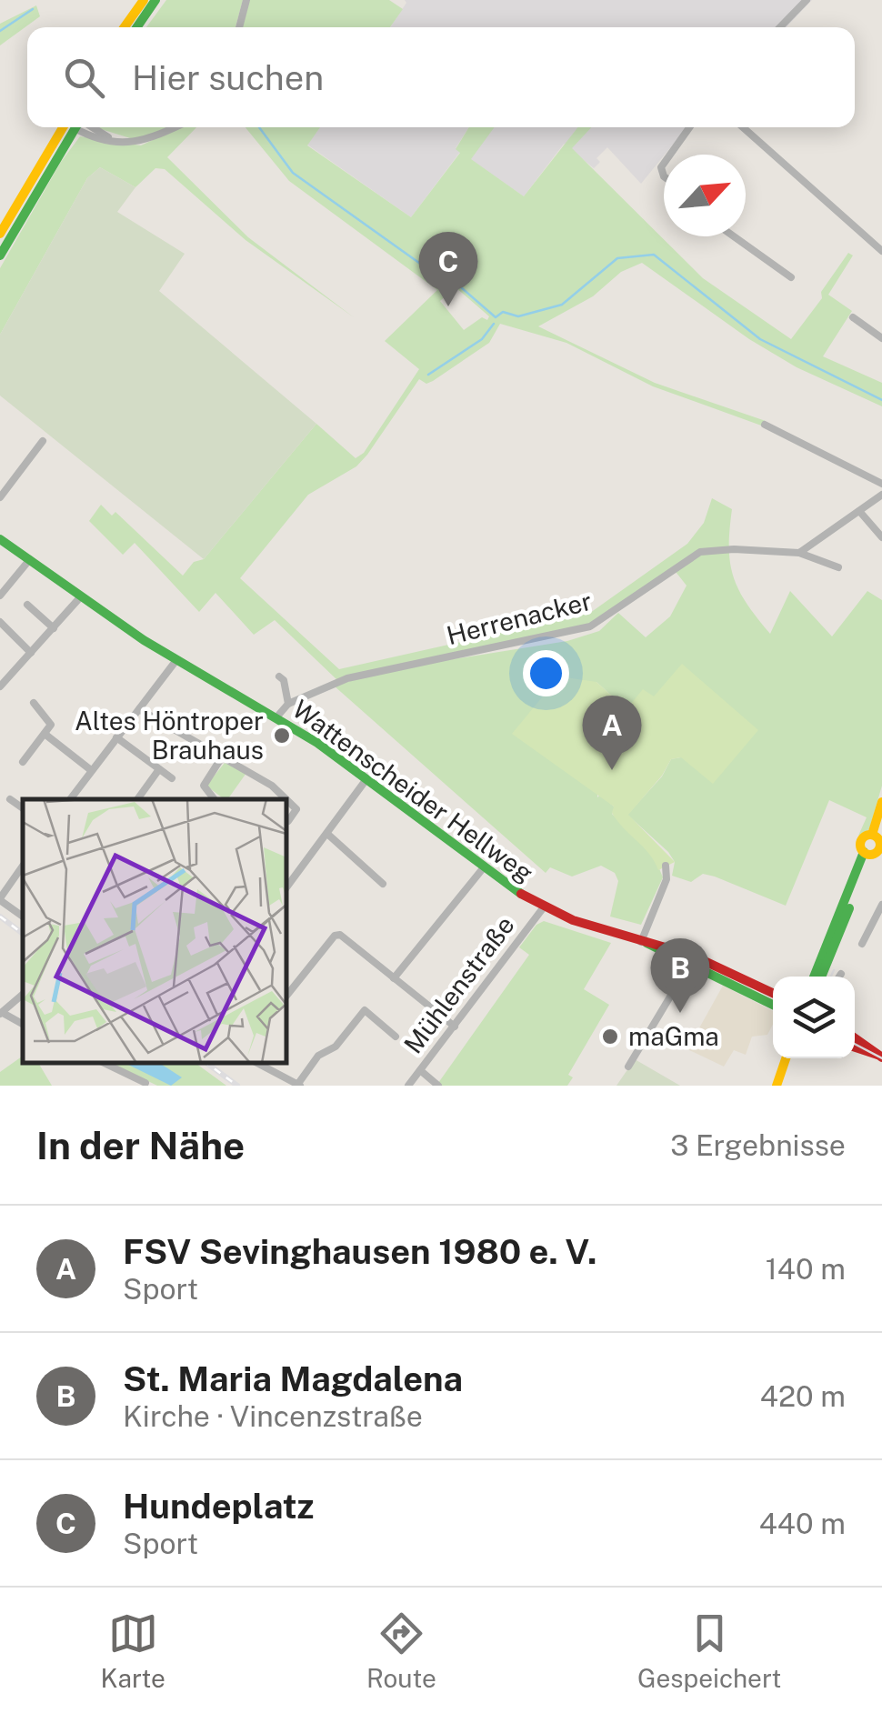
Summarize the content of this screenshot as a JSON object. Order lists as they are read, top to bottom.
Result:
{
  "streets": {
    "main road": ["Wattenscheider Hellweg"],
    "street": ["Herrenacker", "Mühlenstraße"]
  },
  "crossings": [
    ["Herrenacker", "Wattenscheider Hellweg"],
    ["Wattenscheider Hellweg", "Mühlenstraße"]
  ],
  "places": ["Altes Höntroper Brauhaus", "maGma"],
  "north": "top right",
  "page": {
    "search": "Hier suchen",
    "pins": ["C", "A", "B"],
    "heading": ["In der Nähe", "3 Ergebnisse"],
    "list": [
      {
        "mark": "A",
        "name": "FSV Sevinghausen 1980 e. V.",
        "note": "Sport",
        "value": "140 m"
      },
      {
        "mark": "B",
        "name": "St. Maria Magdalena",
        "note": "Kirche · Vincenzstraße",
        "value": "420 m"
      },
      {
        "mark": "C",
        "name": "Hundeplatz",
        "note": "Sport",
        "value": "440 m"
      }
    ],
    "nav": ["Karte", "Route", "Gespeichert"]
  }
}
